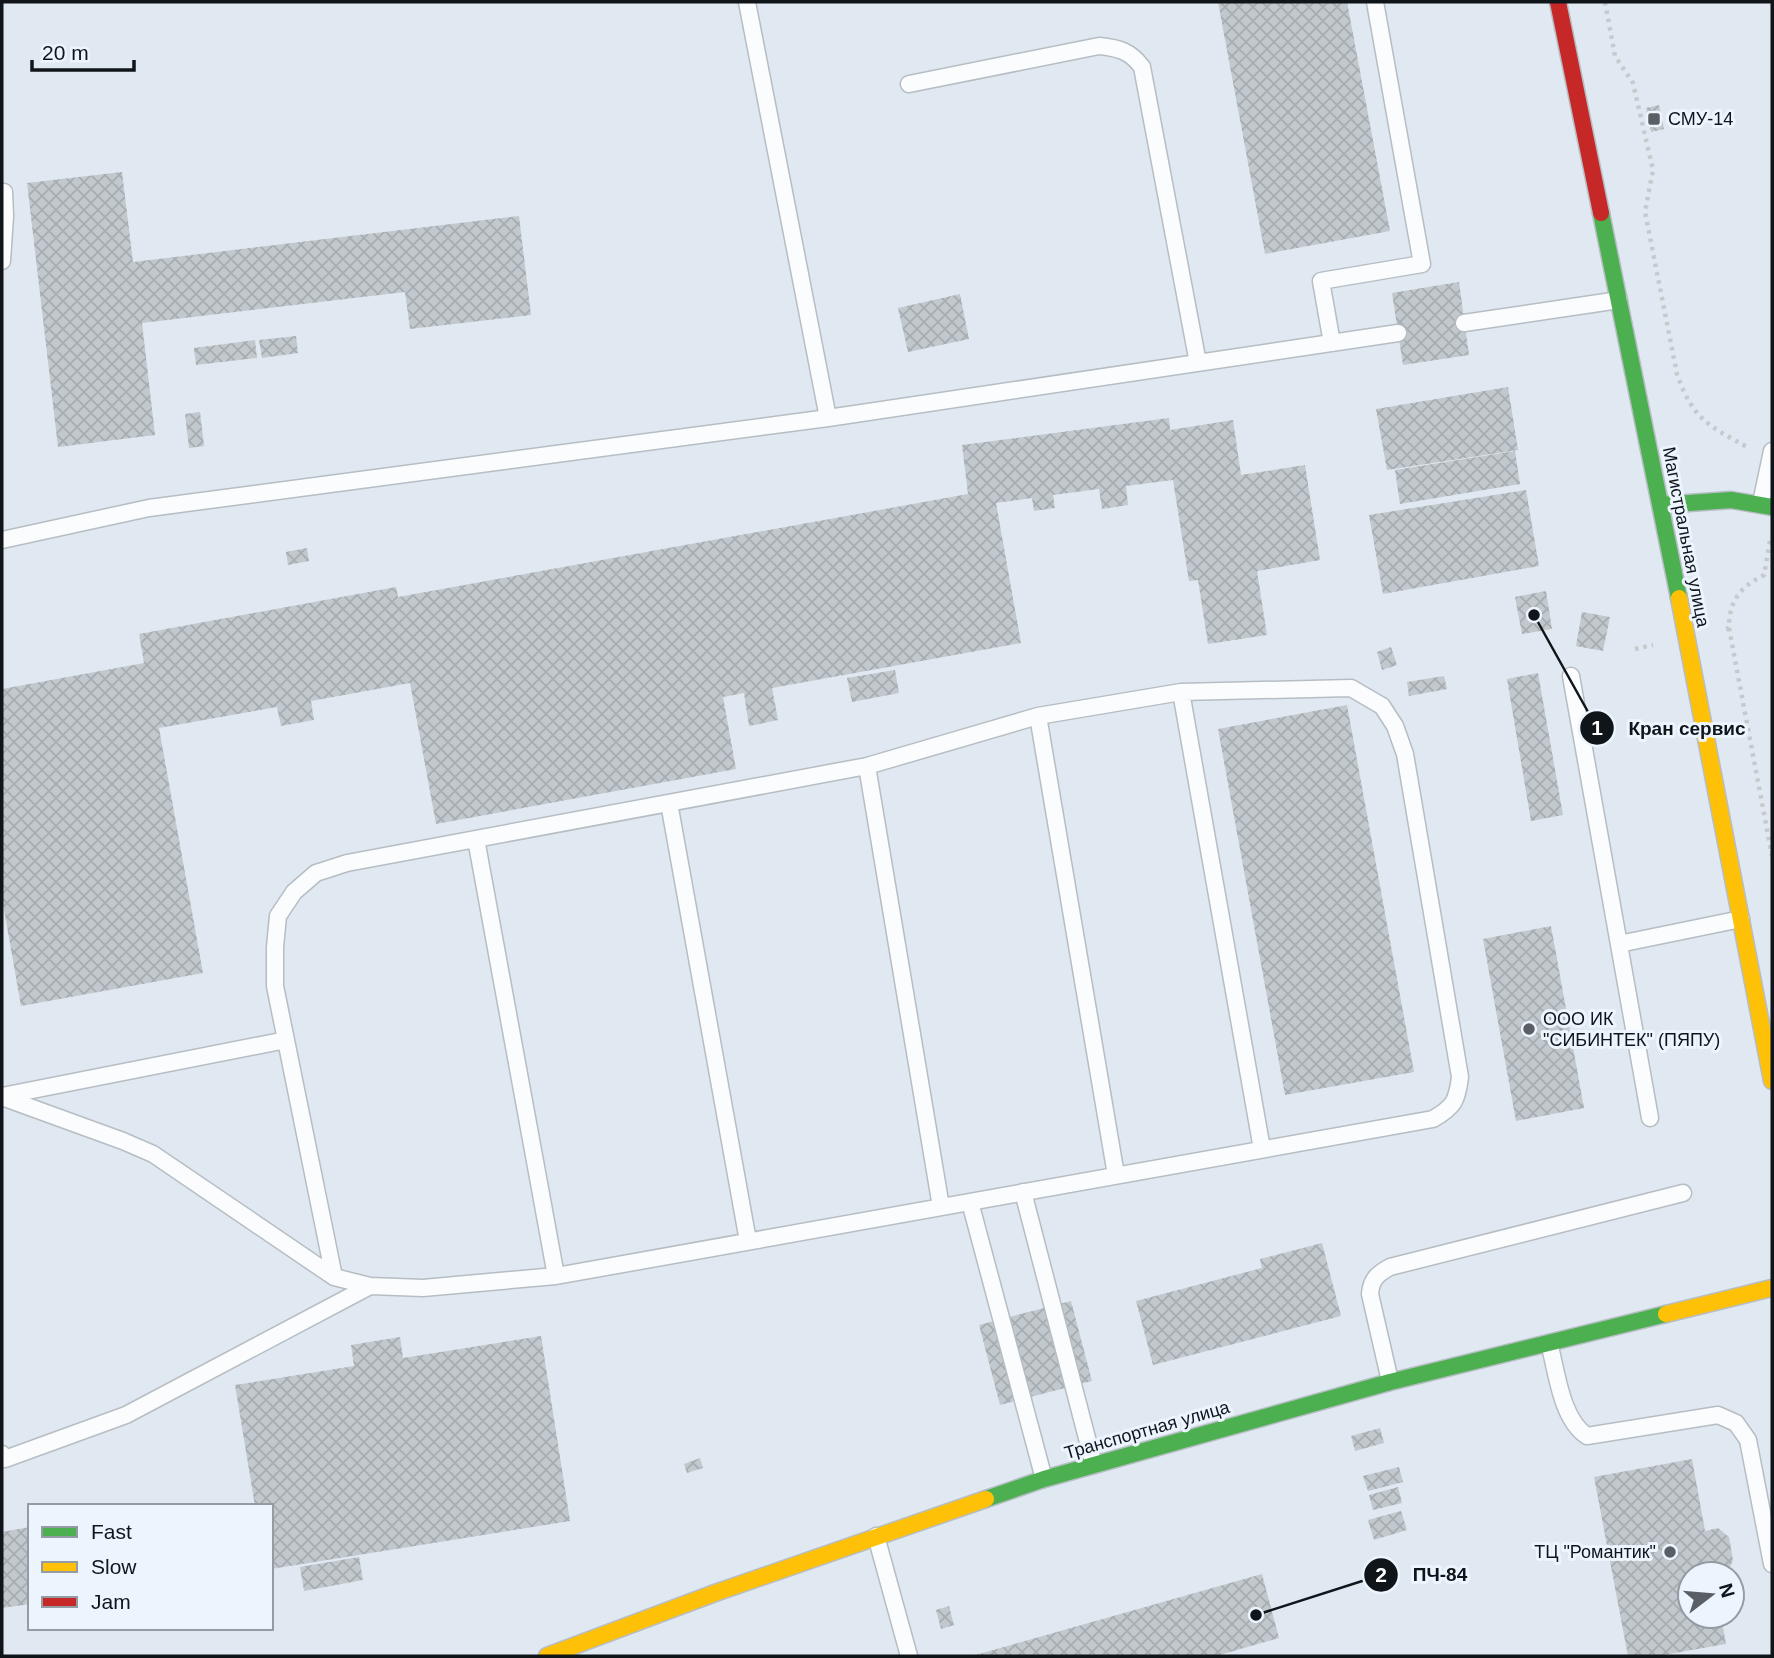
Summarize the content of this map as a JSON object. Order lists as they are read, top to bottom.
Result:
{
  "streets": {
    "street": ["Магистральная улица", "Транспортная улица"]
  },
  "places": {
    "transit": ["СМУ-14"],
    "other": [
      "Кран сервис",
      "ООО ИК \"СИБИНТЕК\" (ПЯПУ)",
      "ТЦ \"Романтик\"",
      "ПЧ-84"
    ]
  },
  "legend": ["Fast", "Slow", "Jam"],
  "scale_bar": "20 m",
  "north": "right"
}
